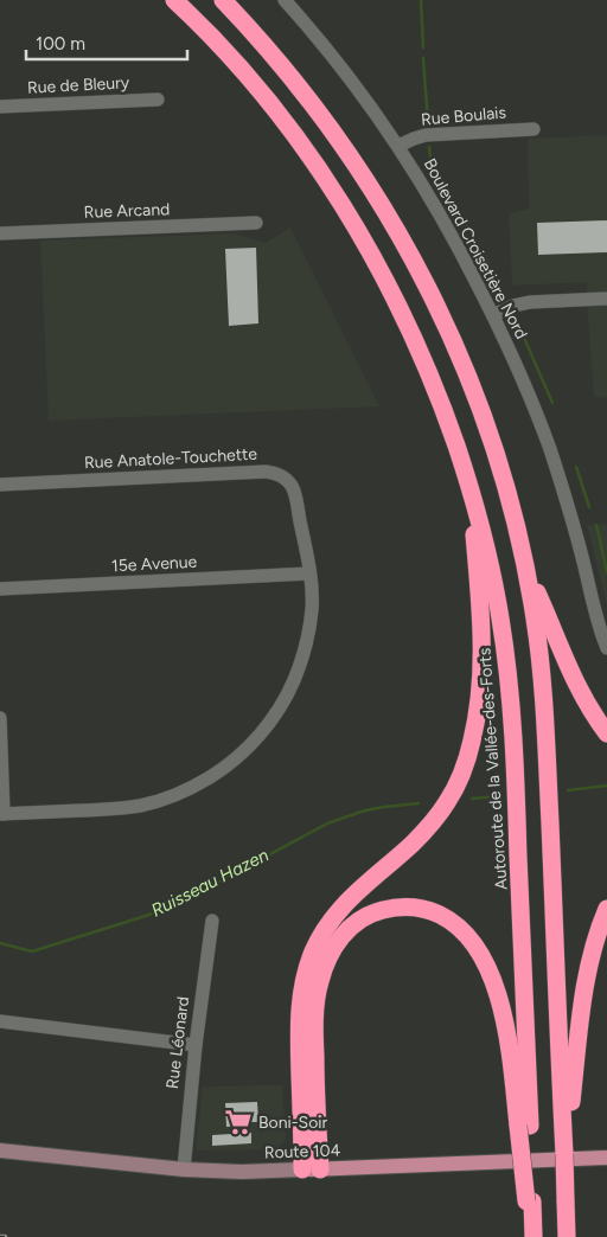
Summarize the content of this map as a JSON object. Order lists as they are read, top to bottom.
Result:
{
  "streets": {
    "highway": ["Autoroute de la Vallée-des-Forts"],
    "main road": ["Route 104"],
    "street": [
      "Rue de Bleury",
      "Rue Boulais",
      "Rue Arcand",
      "Boulevard Croisetière Nord",
      "Rue Anatole-Touchette",
      "15e Avenue",
      "Rue Léonard"
    ]
  },
  "crossings": [
    ["Rue Boulais", "Boulevard Croisetière Nord"],
    ["Rue Anatole-Touchette", "15e Avenue"],
    ["Rue Léonard", "Route 104"]
  ],
  "water": ["Ruisseau Hazen"],
  "places": {
    "supermarket": ["Boni-Soir"]
  },
  "scale_bar": "100 m"
}
